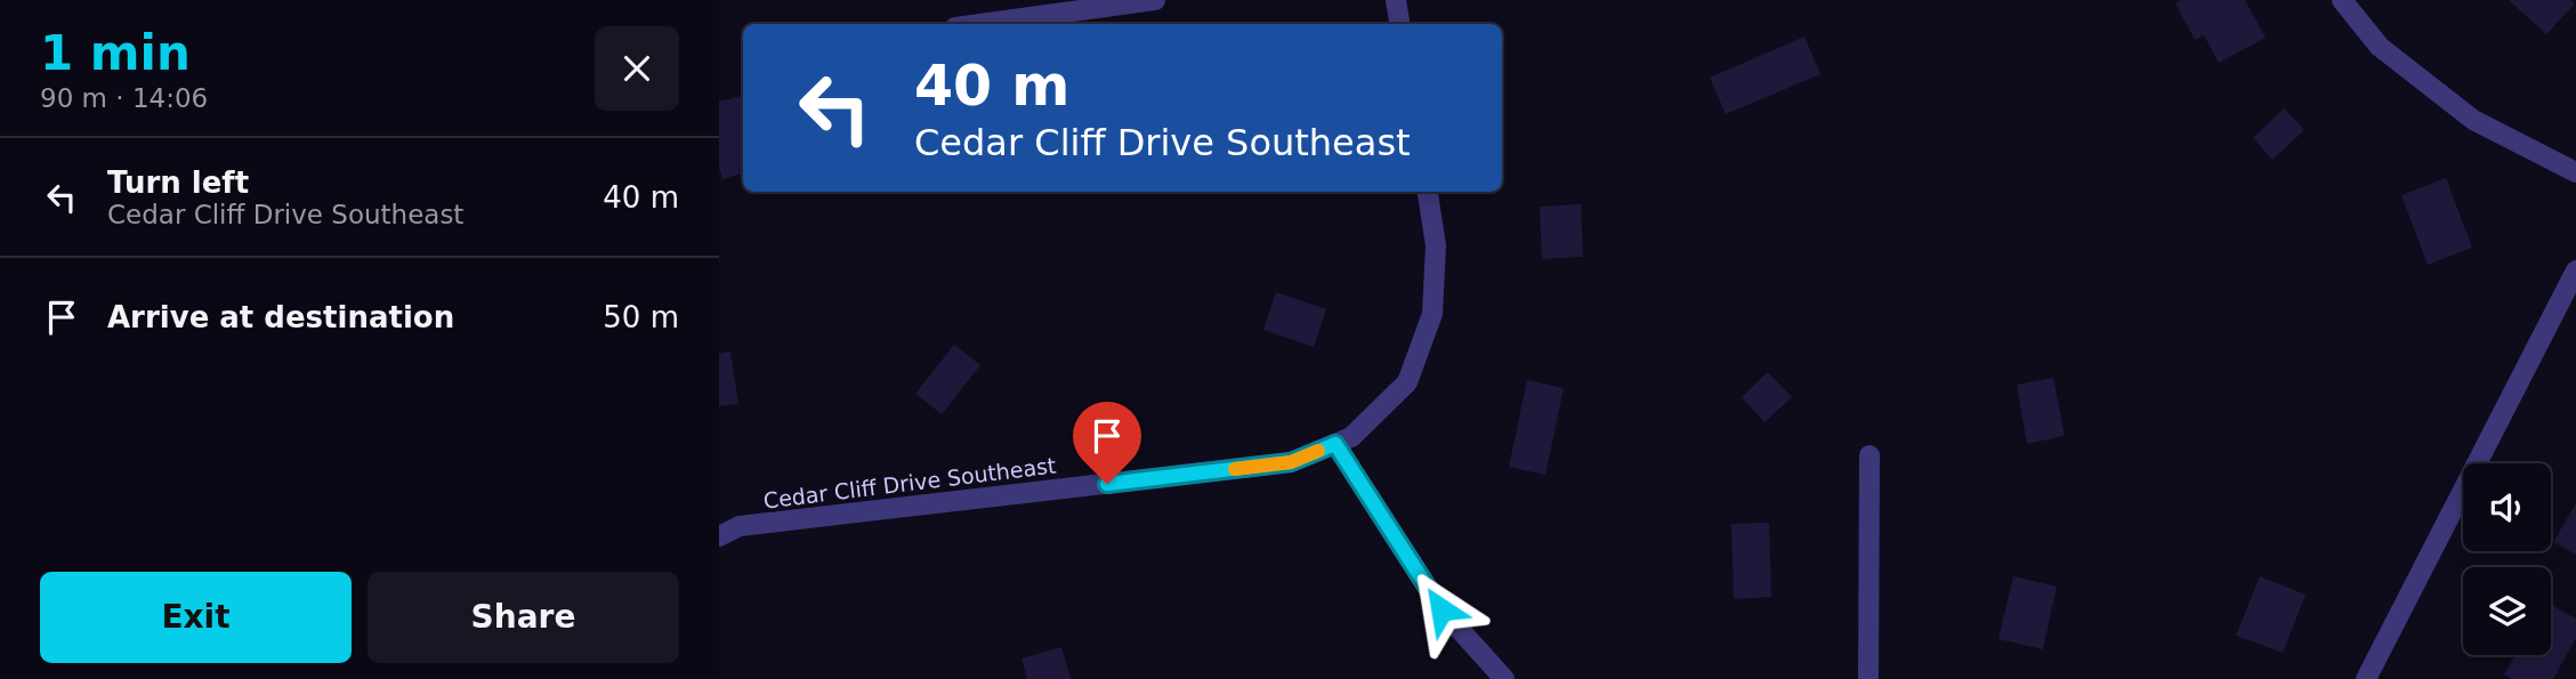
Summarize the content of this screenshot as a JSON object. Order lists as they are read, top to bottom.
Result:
{
  "streets": {
    "street": ["Cedar Cliff Drive Southeast"]
  },
  "page": {
    "heading": ["1 min", "90 m · 14:06"],
    "turn": ["40 m", "Cedar Cliff Drive Southeast"],
    "list": [
      {
        "name": "Turn left",
        "note": "Cedar Cliff Drive Southeast",
        "value": "40 m"
      },
      {
        "name": "Arrive at destination",
        "value": "50 m"
      }
    ],
    "buttons": ["Exit", "Share"]
  }
}
